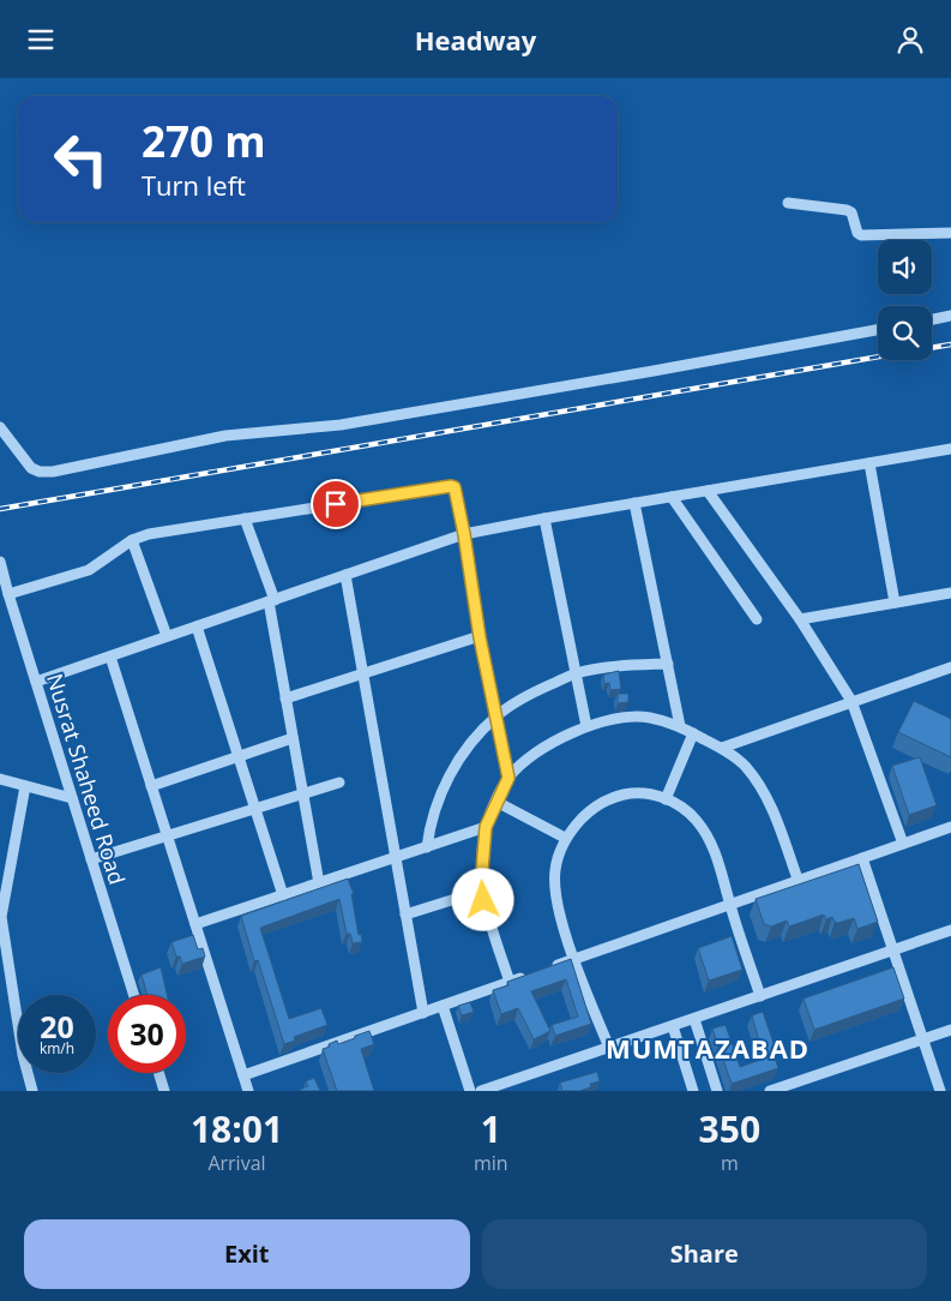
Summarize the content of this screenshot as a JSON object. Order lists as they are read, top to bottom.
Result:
{
  "streets": {
    "street": ["Nusrat Shaheed Road"]
  },
  "districts": ["MUMTAZABAD"],
  "page": {
    "header": "Headway",
    "turn": ["270 m", "Turn left"],
    "speed": "20 km/h",
    "limit": "30",
    "eta": [
      "18:01",
      "Arrival",
      "1",
      "min",
      "350",
      "m"
    ],
    "buttons": ["Exit", "Share"]
  }
}
